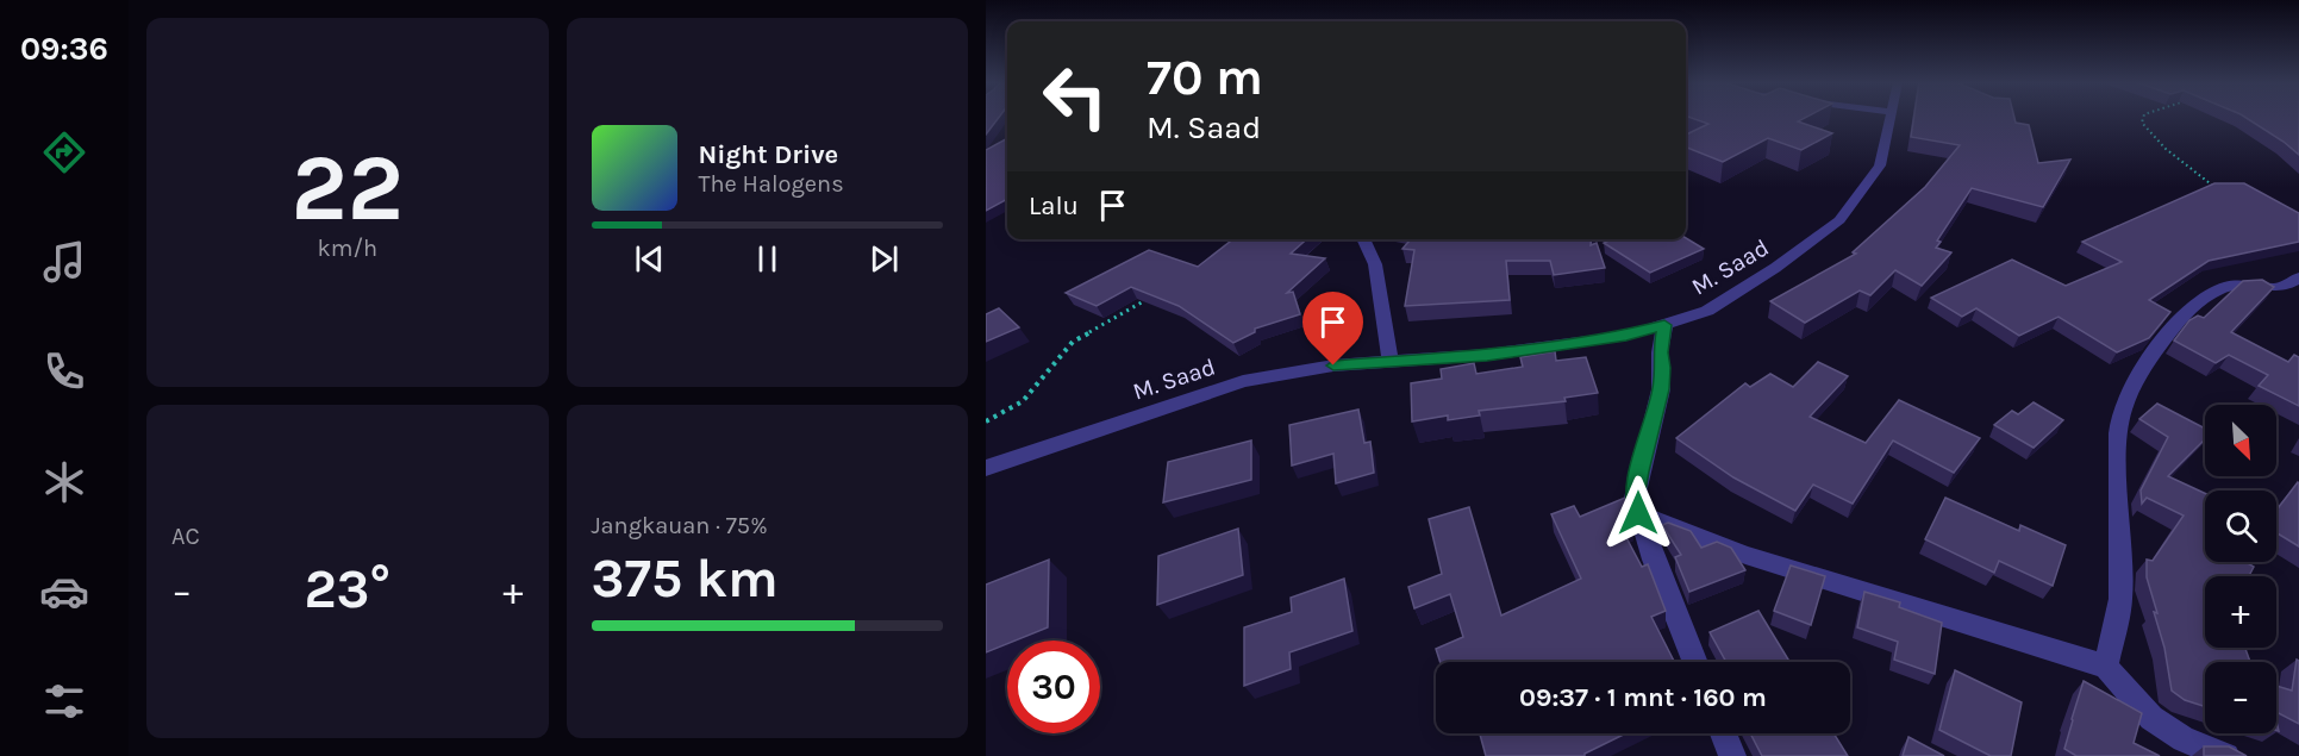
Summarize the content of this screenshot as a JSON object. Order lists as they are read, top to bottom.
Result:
{
  "streets": {
    "street": ["M. Saad"]
  },
  "north": "bottom right",
  "page": {
    "tabs": "09:36",
    "tile": [
      ["22", "km/h"],
      "AC",
      ["Jangkauan · 75%", "375 km"]
    ],
    "turn": ["70 m", "M. Saad"],
    "song": ["Night Drive", "The Halogens"],
    "then": "Lalu",
    "map_buttons": ["+", "−"],
    "heat": ["−", "23°", "+"],
    "limit": "30",
    "trip": "09:37 · 1 mnt · 160 m"
  }
}
